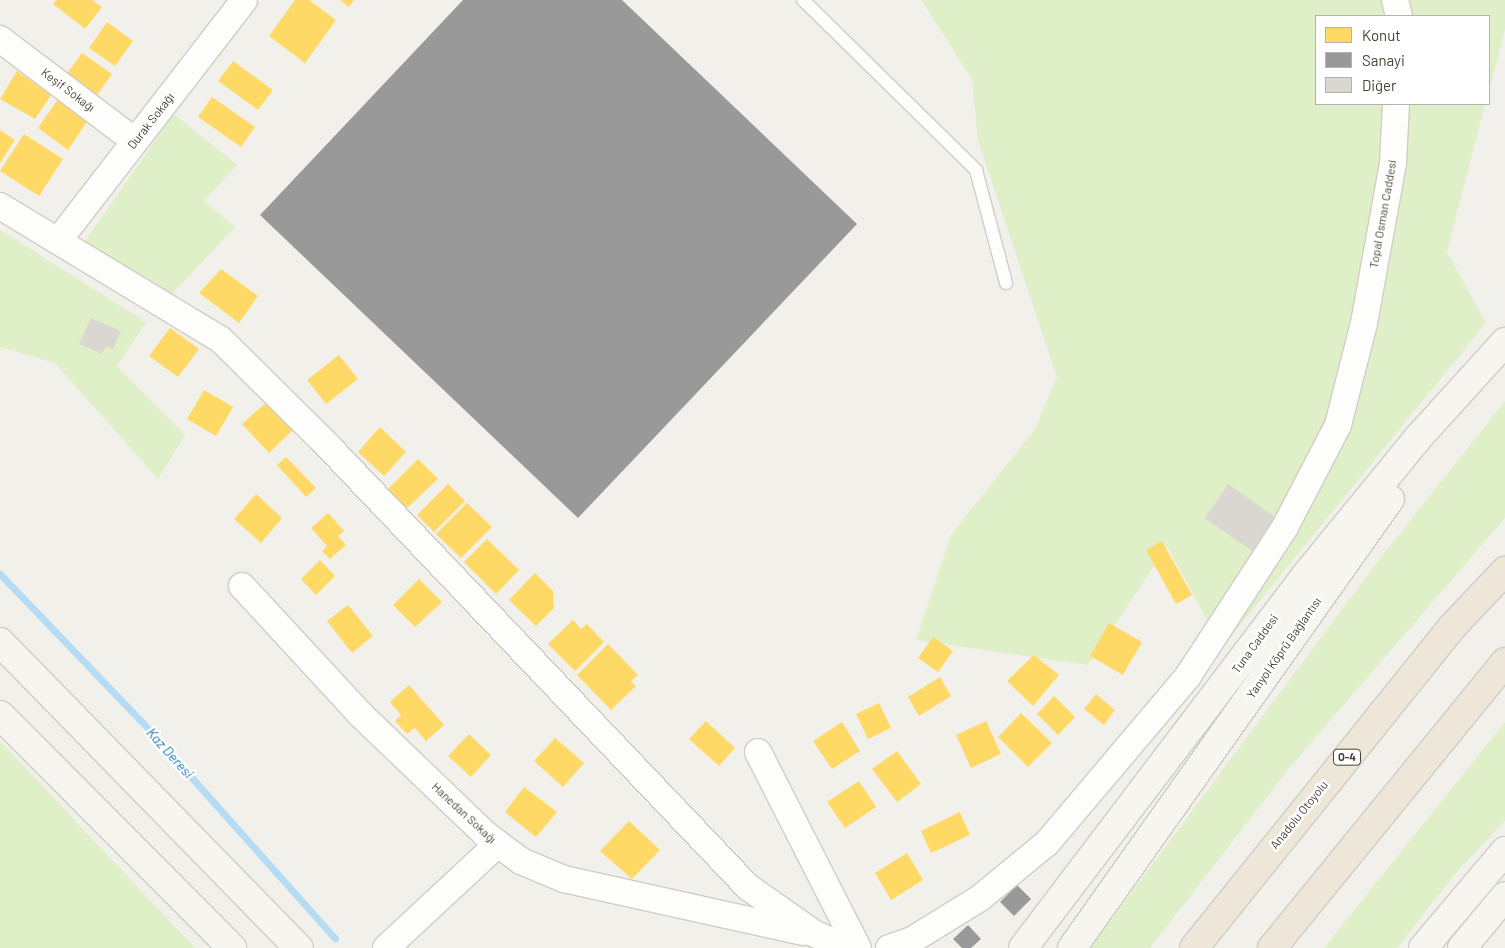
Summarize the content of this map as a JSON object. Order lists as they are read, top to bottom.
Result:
{
  "streets": {
    "highway": ["O-4", "Anadolu Otoyolu"],
    "main road": ["Tuna Caddesi", "Yanyol Köprü Bağlantısı"],
    "street": [
      "Keşif Sokağı",
      "Durak Sokağı",
      "Topal Osman Caddesi",
      "Hanedan Sokağı"
    ]
  },
  "crossings": [
    ["Keşif Sokağı", "Durak Sokağı"],
    ["Tuna Caddesi", "Yanyol Köprü Bağlantısı"]
  ],
  "water": ["Kaz Deresi"],
  "legend": ["Konut", "Sanayi", "Diğer"]
}
